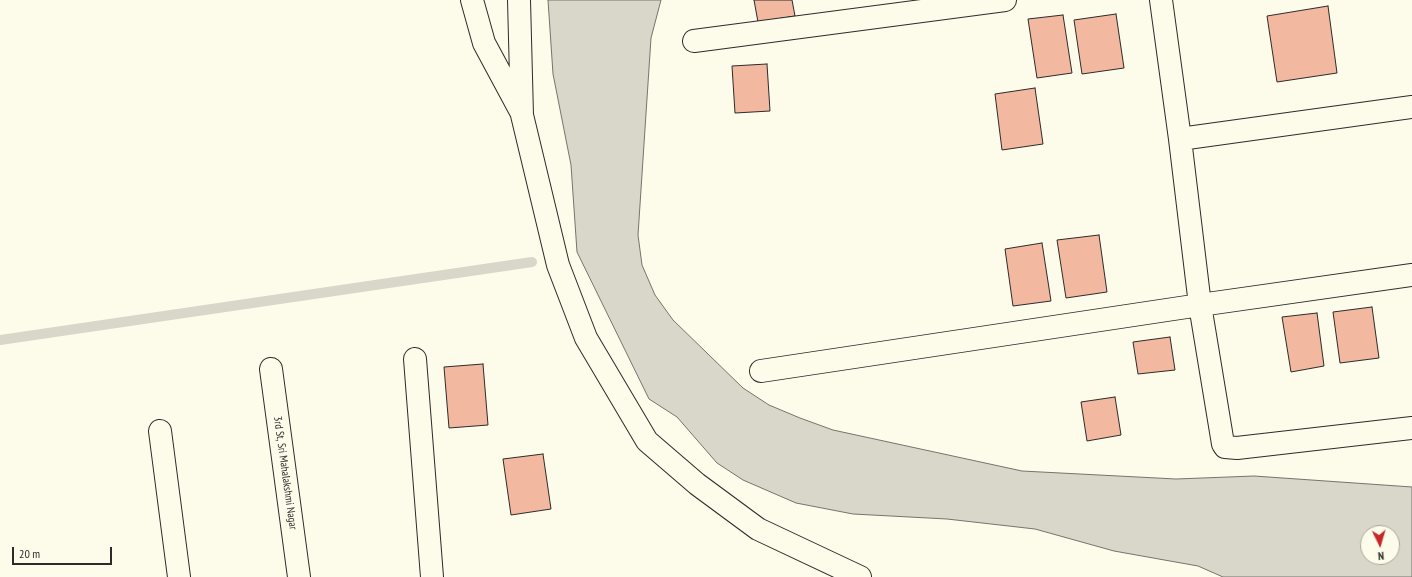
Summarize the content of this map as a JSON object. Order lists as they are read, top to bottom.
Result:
{
  "streets": {
    "street": ["3rd St, Sri Mahalakshmi Nagar"]
  },
  "scale_bar": "20 m",
  "north": "bottom"
}
